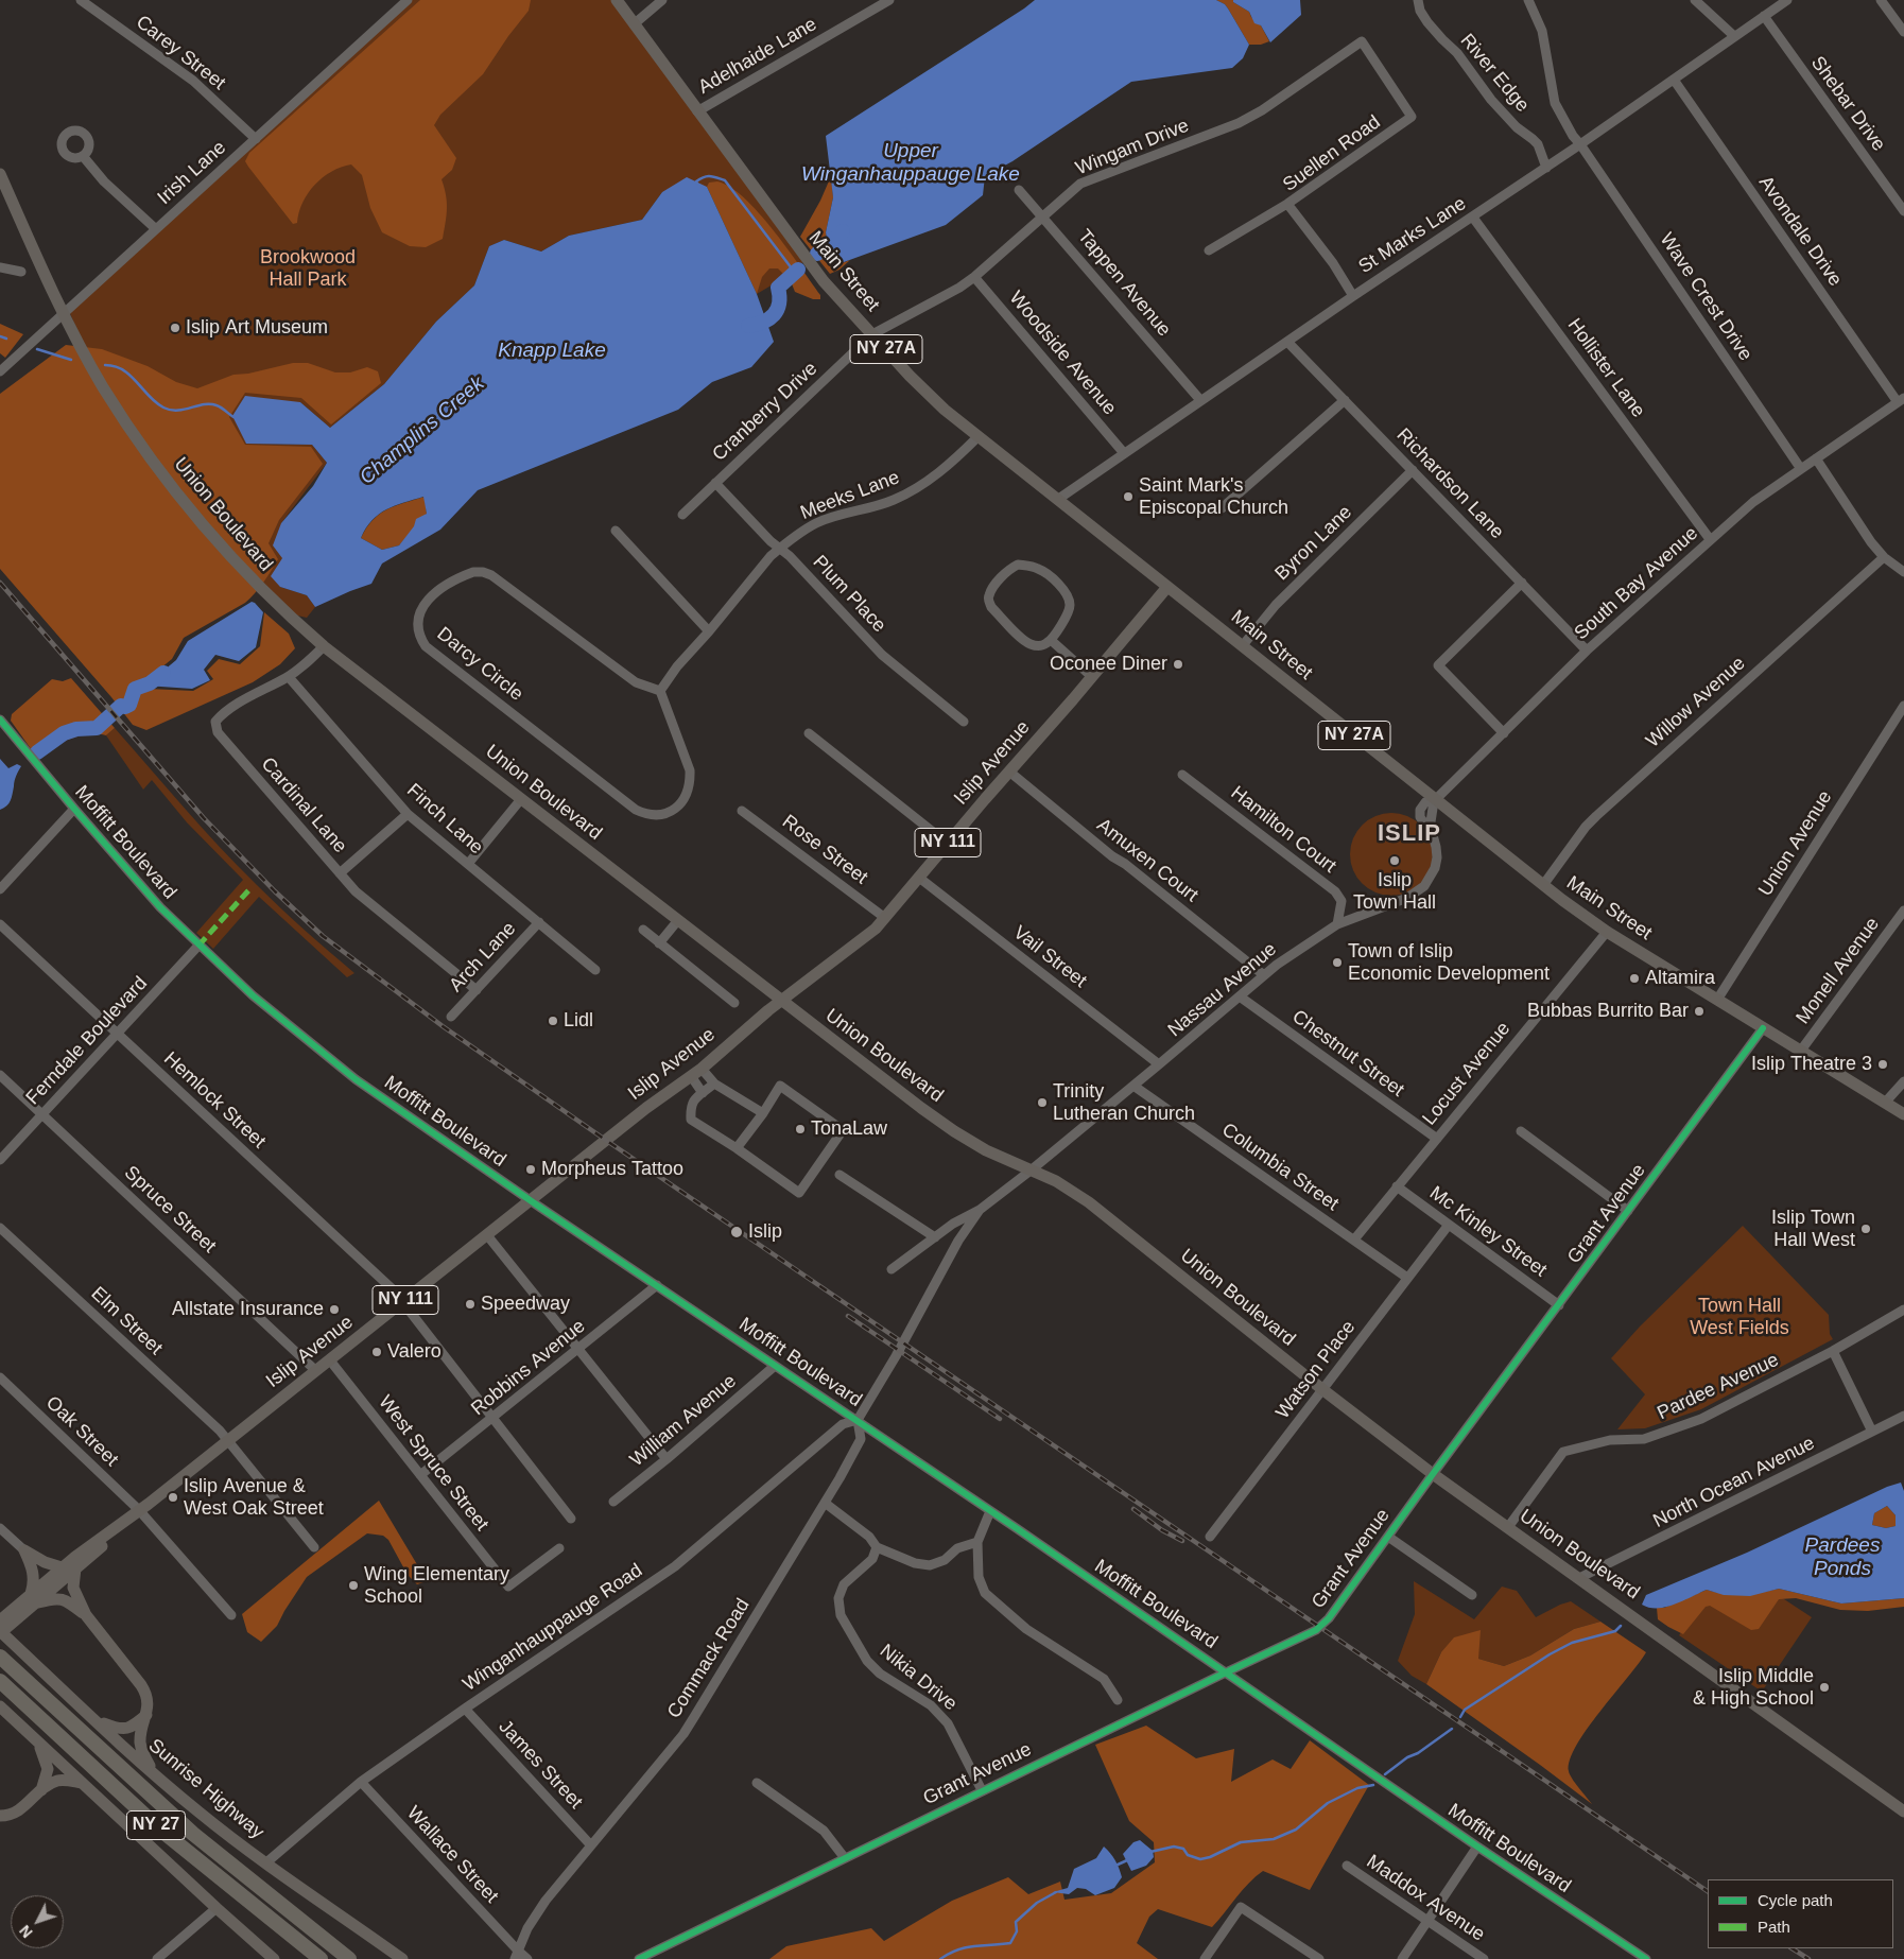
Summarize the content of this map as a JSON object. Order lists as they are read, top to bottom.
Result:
{
  "streets": {
    "highway": ["NY 27"],
    "main road": [
      "Main Street",
      "NY 27A",
      "Union Boulevard",
      "Islip Avenue",
      "NY 111",
      "Sunrise Highway"
    ],
    "street": [
      "Carey Street",
      "Adelhaide Lane",
      "River Edge",
      "Shebar Drive",
      "Wingam Drive",
      "Suellen Road",
      "Irish Lane",
      "Avondale Drive",
      "St Marks Lane",
      "Tappen Avenue",
      "Wave Crest Drive",
      "Woodside Avenue",
      "Hollister Lane",
      "Cranberry Drive",
      "Richardson Lane",
      "Meeks Lane",
      "Byron Lane",
      "South Bay Avenue",
      "Plum Place",
      "Darcy Circle",
      "Willow Avenue",
      "Cardinal Lane",
      "Finch Lane",
      "Hamilton Court",
      "Moffitt Boulevard",
      "Union Avenue",
      "Rose Street",
      "Amuxen Court",
      "Arch Lane",
      "Vail Street",
      "Monell Avenue",
      "Nassau Avenue",
      "Ferndale Boulevard",
      "Chestnut Street",
      "Locust Avenue",
      "Hemlock Street",
      "Columbia Street",
      "Spruce Street",
      "Grant Avenue",
      "Mc Kinley Street",
      "Elm Street",
      "Robbins Avenue",
      "Watson Place",
      "Pardee Avenue",
      "William Avenue",
      "Oak Street",
      "West Spruce Street",
      "North Ocean Avenue",
      "Winganhauppauge Road",
      "Commack Road",
      "Nikia Drive",
      "James Street",
      "Wallace Street",
      "Maddox Avenue"
    ]
  },
  "crossings": [
    ["Carey Street", "Irish Lane"],
    ["Adelhaide Lane", "Main Street"],
    ["Adelhaide Lane", "NY 27A"],
    ["River Edge", "St Marks Lane"],
    ["River Edge", "Wave Crest Drive"],
    ["Shebar Drive", "St Marks Lane"],
    ["Wingam Drive", "Suellen Road"],
    ["Wingam Drive", "Main Street"],
    ["Wingam Drive", "Tappen Avenue"],
    ["Wingam Drive", "Woodside Avenue"],
    ["Wingam Drive", "Cranberry Drive"],
    ["Suellen Road", "St Marks Lane"],
    ["Irish Lane", "Union Boulevard"],
    ["Avondale Drive", "St Marks Lane"],
    ["Avondale Drive", "South Bay Avenue"],
    ["St Marks Lane", "Main Street"],
    ["St Marks Lane", "Tappen Avenue"],
    ["St Marks Lane", "Wave Crest Drive"],
    ["St Marks Lane", "Woodside Avenue"],
    ["St Marks Lane", "Hollister Lane"],
    ["St Marks Lane", "Richardson Lane"],
    ["Main Street", "NY 27A"],
    ["Main Street", "Cranberry Drive"],
    ["Main Street", "Meeks Lane"],
    ["Main Street", "Byron Lane"],
    ["Main Street", "South Bay Avenue"],
    ["Main Street", "Willow Avenue"],
    ["Main Street", "Islip Avenue"],
    ["Main Street", "Union Avenue"],
    ["Main Street", "Monell Avenue"],
    ["Main Street", "Nassau Avenue"],
    ["Main Street", "Locust Avenue"],
    ["Main Street", "Grant Avenue"],
    ["Wave Crest Drive", "South Bay Avenue"],
    ["Hollister Lane", "South Bay Avenue"],
    ["Cranberry Drive", "Plum Place"],
    ["Richardson Lane", "Byron Lane"],
    ["Richardson Lane", "South Bay Avenue"],
    ["Meeks Lane", "Plum Place"],
    ["Meeks Lane", "Darcy Circle"],
    ["Union Boulevard", "Islip Avenue"],
    ["Union Boulevard", "Cardinal Lane"],
    ["Union Boulevard", "Nassau Avenue"],
    ["Union Boulevard", "Grant Avenue"],
    ["Union Boulevard", "Watson Place"],
    ["Union Boulevard", "Pardee Avenue"],
    ["Union Boulevard", "North Ocean Avenue"],
    ["South Bay Avenue", "Nassau Avenue"],
    ["Islip Avenue", "Moffitt Boulevard"],
    ["Islip Avenue", "Rose Street"],
    ["Islip Avenue", "Amuxen Court"],
    ["Islip Avenue", "Vail Street"],
    ["Islip Avenue", "Hemlock Street"],
    ["Islip Avenue", "Spruce Street"],
    ["Islip Avenue", "Elm Street"],
    ["Islip Avenue", "Oak Street"],
    ["Islip Avenue", "West Spruce Street"],
    ["Islip Avenue", "Sunrise Highway"],
    ["Cardinal Lane", "Finch Lane"],
    ["Cardinal Lane", "Arch Lane"],
    ["Finch Lane", "Arch Lane"],
    ["Hamilton Court", "Nassau Avenue"],
    ["Moffitt Boulevard", "Nassau Avenue"],
    ["Moffitt Boulevard", "Ferndale Boulevard"],
    ["Moffitt Boulevard", "Grant Avenue"],
    ["Moffitt Boulevard", "Robbins Avenue"],
    ["Moffitt Boulevard", "William Avenue"],
    ["Moffitt Boulevard", "Winganhauppauge Road"],
    ["Moffitt Boulevard", "Commack Road"],
    ["Amuxen Court", "Nassau Avenue"],
    ["Vail Street", "Nassau Avenue"],
    ["Nassau Avenue", "Chestnut Street"],
    ["Nassau Avenue", "Columbia Street"],
    ["Nassau Avenue", "Winganhauppauge Road"],
    ["Nassau Avenue", "Commack Road"],
    ["Ferndale Boulevard", "Hemlock Street"],
    ["Ferndale Boulevard", "Spruce Street"],
    ["Chestnut Street", "Locust Avenue"],
    ["Locust Avenue", "Columbia Street"],
    ["Locust Avenue", "Mc Kinley Street"],
    ["Hemlock Street", "Robbins Avenue"],
    ["Columbia Street", "Watson Place"],
    ["Grant Avenue", "Mc Kinley Street"],
    ["Grant Avenue", "Nikia Drive"],
    ["Mc Kinley Street", "Watson Place"],
    ["Robbins Avenue", "West Spruce Street"],
    ["Winganhauppauge Road", "Commack Road"],
    ["Winganhauppauge Road", "James Street"],
    ["Winganhauppauge Road", "Sunrise Highway"],
    ["Winganhauppauge Road", "Wallace Street"],
    ["Commack Road", "James Street"],
    ["Commack Road", "Wallace Street"]
  ],
  "districts": ["ISLIP"],
  "water": [
    "Upper Winganhauppauge Lake",
    "Knapp Lake",
    "Champlins Creek",
    "Pardees Ponds"
  ],
  "parks": ["Brookwood Hall Park", "Town Hall West Fields"],
  "places": [
    "Islip Art Museum",
    "Saint Mark's Episcopal Church",
    "Oconee Diner",
    "Islip Town Hall",
    "Town of Islip Economic Development",
    "Altamira",
    "Bubbas Burrito Bar",
    "Lidl",
    "Islip Theatre 3",
    "Trinity Lutheran Church",
    "TonaLaw",
    "Morpheus Tattoo",
    "Islip Town Hall West",
    "Islip",
    "Speedway",
    "Allstate Insurance",
    "Valero",
    "Islip Avenue & West Oak Street",
    "Wing Elementary School",
    "Islip Middle & High School"
  ],
  "legend": ["Cycle path", "Path"],
  "north": "bottom left"
}
